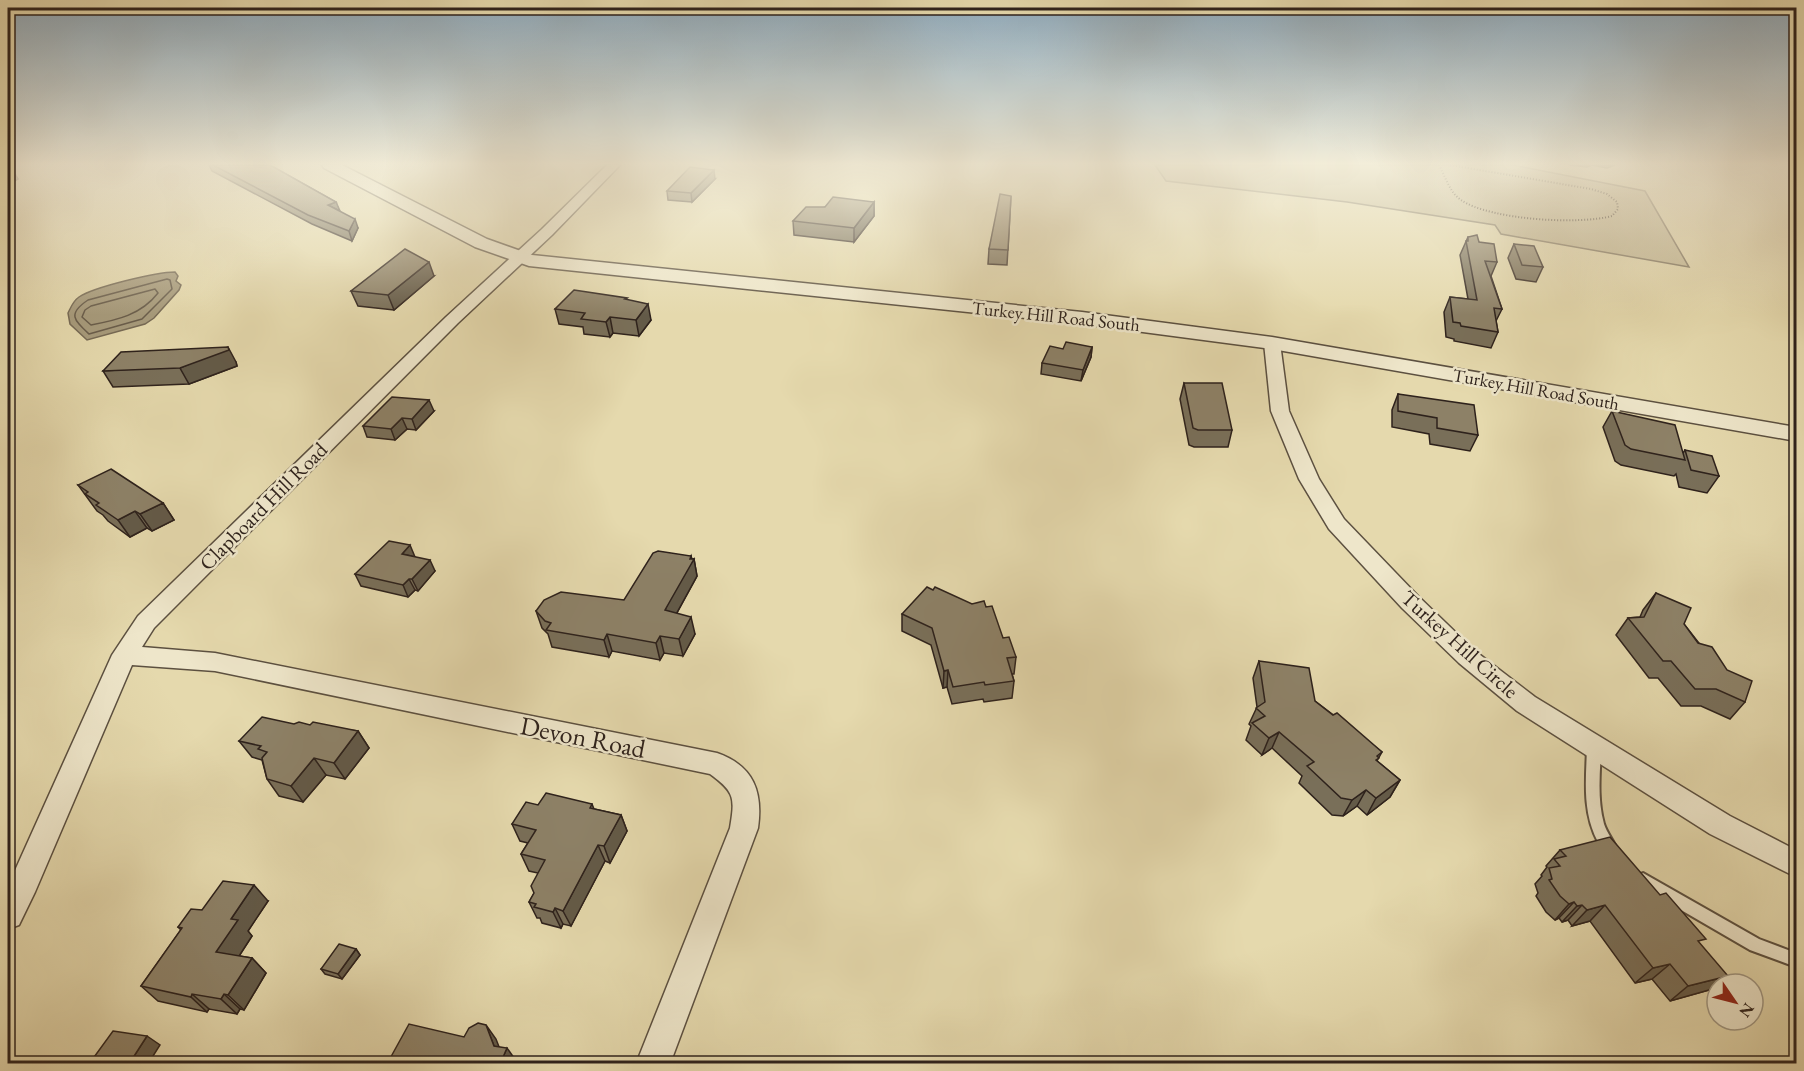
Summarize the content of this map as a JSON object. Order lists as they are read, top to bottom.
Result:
{
  "streets": {
    "street": [
      "Turkey Hill Road South",
      "Clapboard Hill Road",
      "Turkey Hill Circle",
      "Devon Road"
    ]
  },
  "crossings": [
    ["Turkey Hill Road South", "Clapboard Hill Road"],
    ["Turkey Hill Road South", "Turkey Hill Circle"],
    ["Clapboard Hill Road", "Devon Road"]
  ],
  "north": "bottom right"
}
